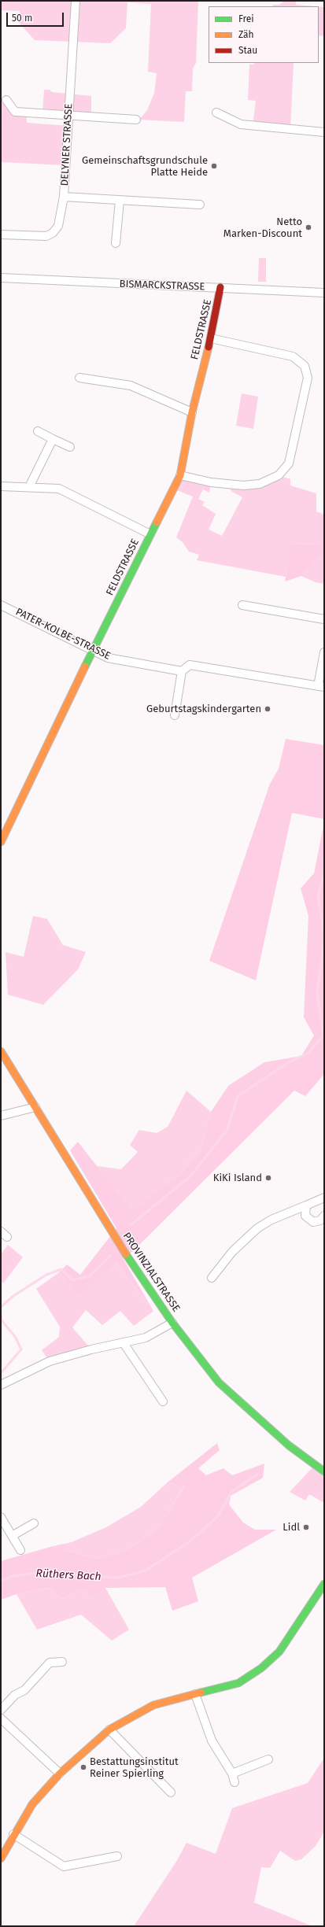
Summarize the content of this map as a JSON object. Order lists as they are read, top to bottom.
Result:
{
  "streets": {
    "street": [
      "DELYNER STRASSE",
      "BISMARCKSTRASSE",
      "FELDSTRASSE",
      "PATER-KOLBE-STRASSE",
      "PROVINZIALSTRASSE"
    ]
  },
  "crossings": [
    ["BISMARCKSTRASSE", "FELDSTRASSE"],
    ["FELDSTRASSE", "PATER-KOLBE-STRASSE"]
  ],
  "water": ["Rüthers Bach"],
  "places": [
    "Gemeinschaftsgrundschule Platte Heide",
    "Netto Marken-Discount",
    "Geburtstagskindergarten",
    "KiKi Island",
    "Lidl",
    "Bestattungsinstitut Reiner Spierling"
  ],
  "legend": ["Frei", "Zäh", "Stau"],
  "scale_bar": "50 m"
}
